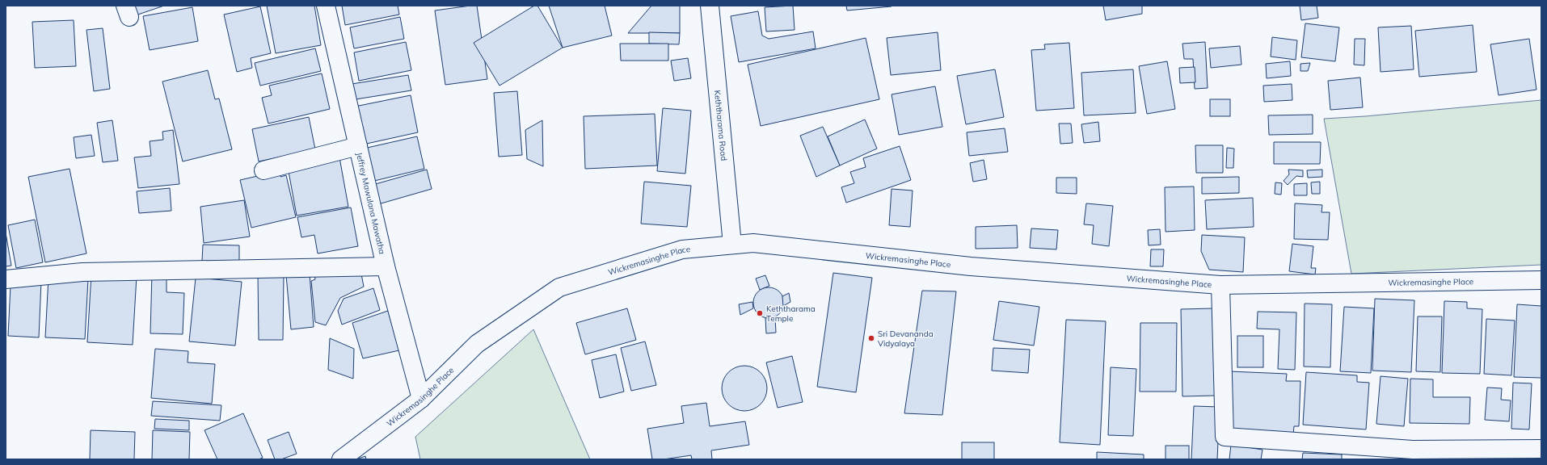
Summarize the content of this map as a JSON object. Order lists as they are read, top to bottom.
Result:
{
  "streets": {
    "street": ["Keththarama Road", "Jeffrey Mawulana Mawatha", "Wickremasinghe Place"]
  },
  "crossings": [
    ["Keththarama Road", "Wickremasinghe Place"],
    ["Jeffrey Mawulana Mawatha", "Wickremasinghe Place"]
  ],
  "places": ["Keththarama Temple", "Sri Devananda Vidyalaya"]
}
